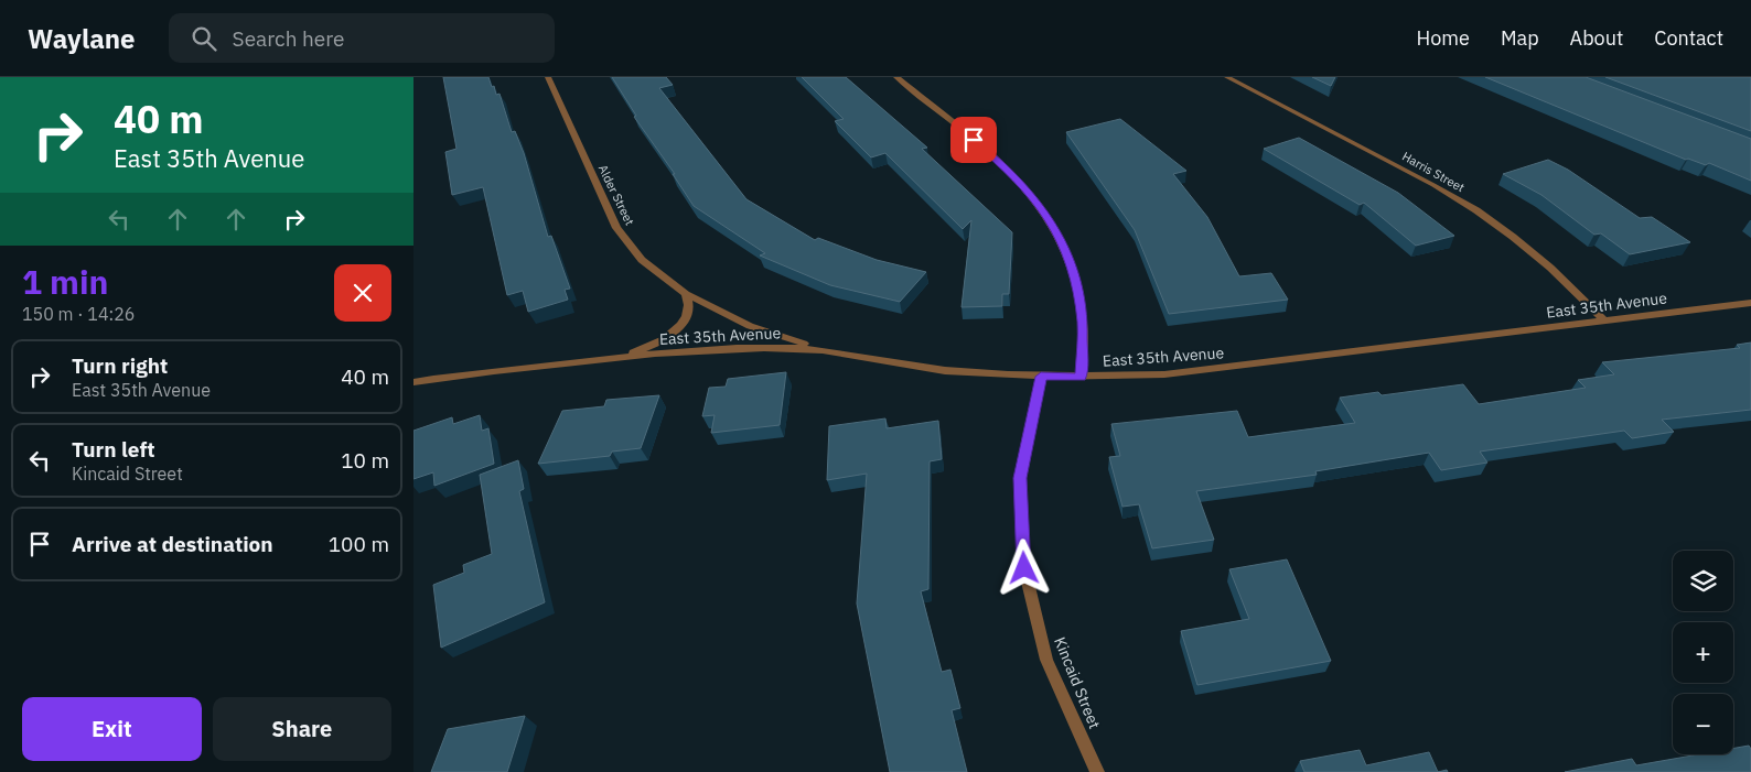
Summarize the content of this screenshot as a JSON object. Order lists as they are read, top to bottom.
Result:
{
  "streets": {
    "street": [
      "Harris Street",
      "Alder Street",
      "East 35th Avenue",
      "Kincaid Street"
    ]
  },
  "crossings": [
    ["Harris Street", "East 35th Avenue"],
    ["Alder Street", "East 35th Avenue"],
    ["East 35th Avenue", "Kincaid Street"]
  ],
  "page": {
    "header": "Waylane",
    "search": "Search here",
    "nav": [
      "Home",
      "Map",
      "About",
      "Contact"
    ],
    "turn": ["40 m", "East 35th Avenue"],
    "heading": ["1 min", "150 m · 14:26"],
    "list": [
      {
        "name": "Turn right",
        "note": "East 35th Avenue",
        "value": "40 m"
      },
      {
        "name": "Turn left",
        "note": "Kincaid Street",
        "value": "10 m"
      },
      {
        "name": "Arrive at destination",
        "value": "100 m"
      }
    ],
    "map_buttons": ["+", "−"],
    "buttons": ["Exit", "Share"]
  }
}
